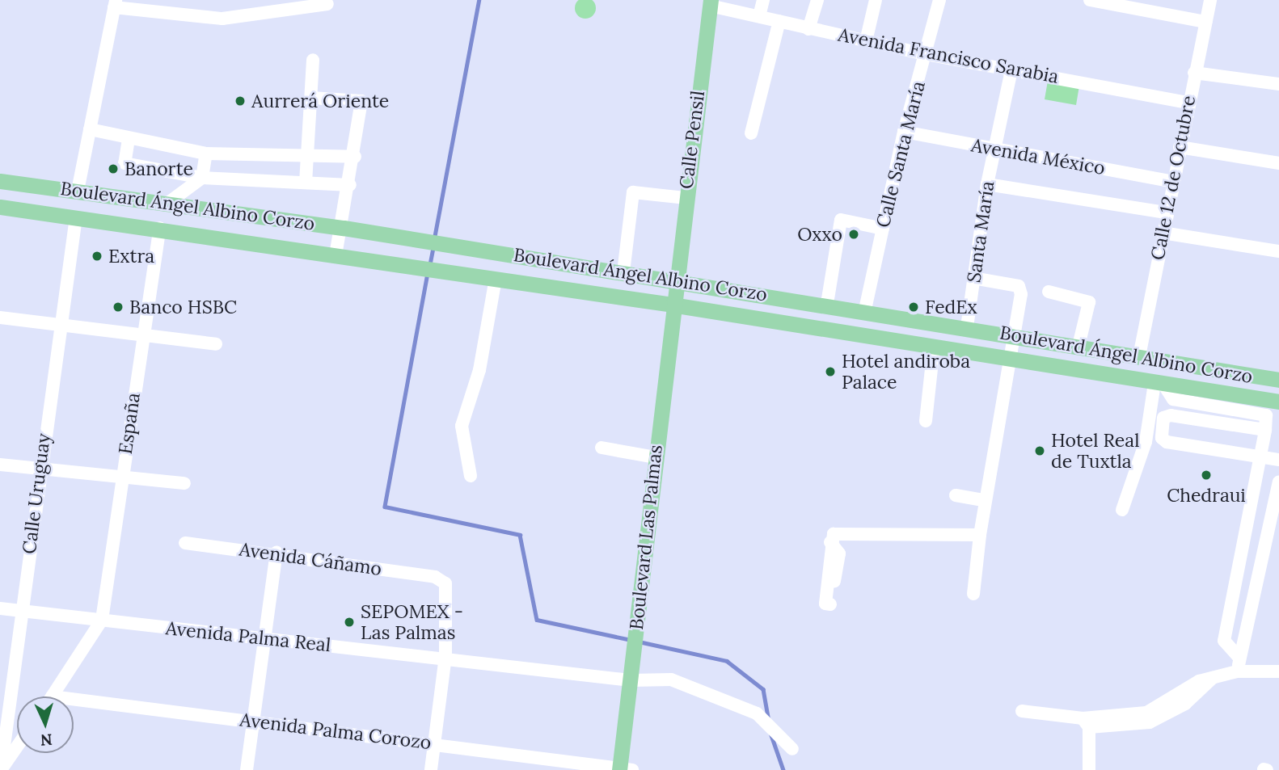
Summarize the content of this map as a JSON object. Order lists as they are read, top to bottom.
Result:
{
  "streets": {
    "main road": ["Calle Pensil", "Boulevard Ángel Albino Corzo", "Boulevard Las Palmas"],
    "street": [
      "Avenida Francisco Sarabia",
      "Calle Santa María",
      "Avenida México",
      "Calle 12 de Octubre",
      "Santa María",
      "España",
      "Calle Uruguay",
      "Avenida Cáñamo",
      "Avenida Palma Real",
      "Avenida Palma Corozo"
    ]
  },
  "crossings": [
    ["Avenida Francisco Sarabia", "Calle Pensil"],
    ["Avenida Francisco Sarabia", "Calle Santa María"],
    ["Avenida Francisco Sarabia", "Calle 12 de Octubre"],
    ["Avenida Francisco Sarabia", "Santa María"],
    ["Calle Pensil", "Boulevard Ángel Albino Corzo"],
    ["Calle Pensil", "Boulevard Las Palmas"],
    ["Calle Santa María", "Avenida México"],
    ["Calle Santa María", "Boulevard Ángel Albino Corzo"],
    ["Avenida México", "Calle 12 de Octubre"],
    ["Avenida México", "Santa María"],
    ["Calle 12 de Octubre", "Boulevard Ángel Albino Corzo"],
    ["Boulevard Ángel Albino Corzo", "Santa María"],
    ["Boulevard Ángel Albino Corzo", "España"],
    ["Boulevard Ángel Albino Corzo", "Calle Uruguay"],
    ["Boulevard Ángel Albino Corzo", "Boulevard Las Palmas"],
    ["España", "Avenida Palma Real"],
    ["Calle Uruguay", "Avenida Palma Real"],
    ["Boulevard Las Palmas", "Avenida Palma Real"],
    ["Boulevard Las Palmas", "Avenida Palma Corozo"],
    ["Avenida Cáñamo", "Avenida Palma Real"]
  ],
  "places": [
    "Aurrerá Oriente",
    "Banorte",
    "Oxxo",
    "Extra",
    "Banco HSBC",
    "FedEx",
    "Hotel andiroba Palace",
    "Hotel Real de Tuxtla",
    "Chedraui",
    "SEPOMEX - Las Palmas"
  ],
  "north": "bottom"
}
